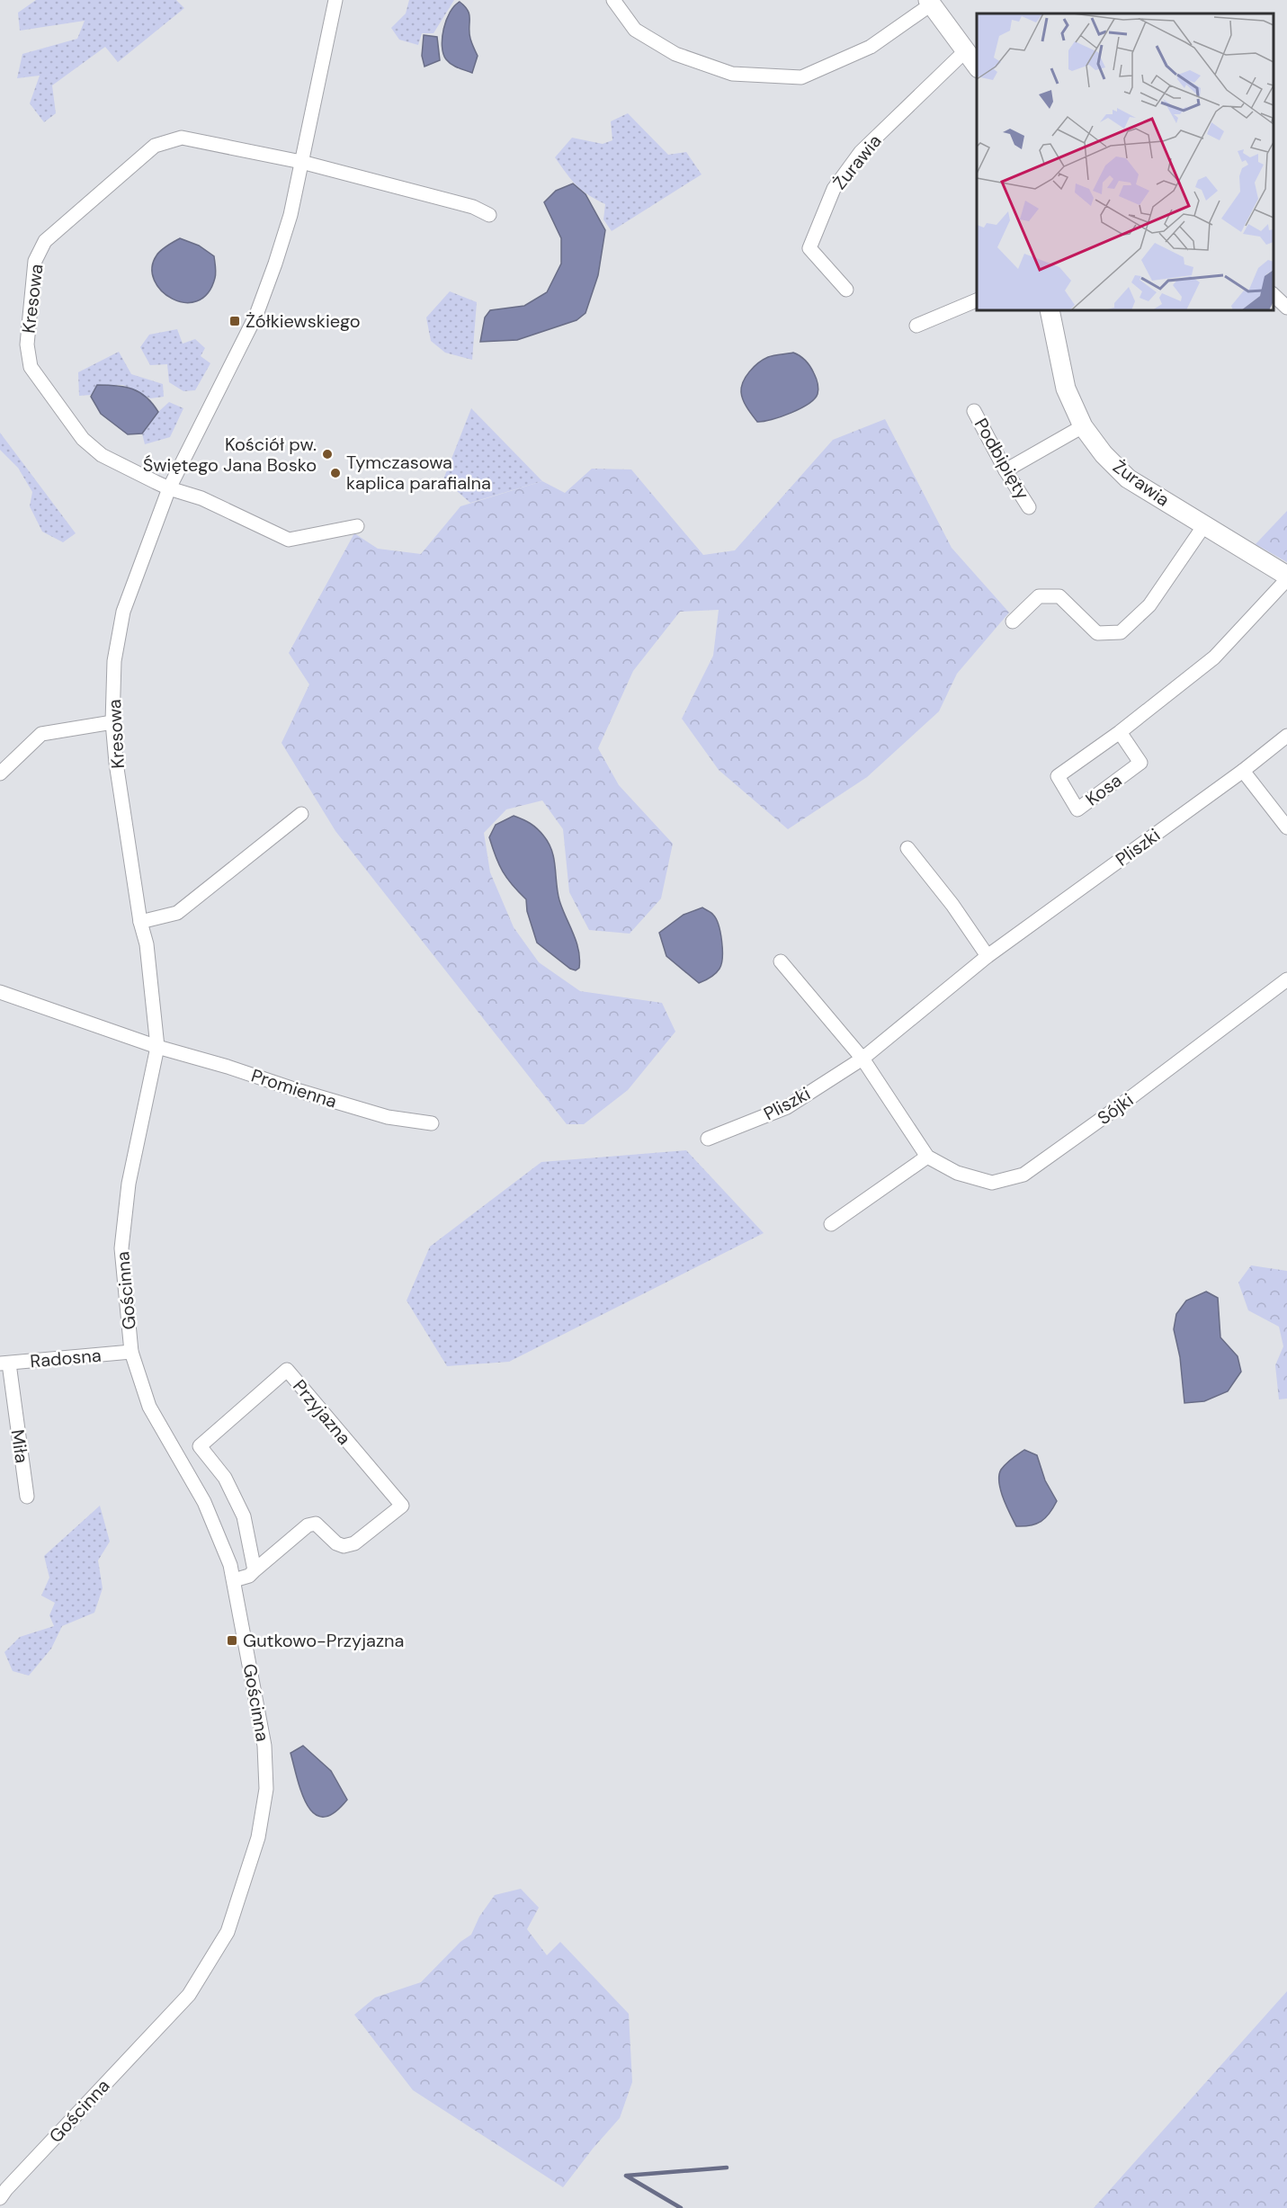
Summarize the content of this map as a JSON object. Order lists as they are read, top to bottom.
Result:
{
  "streets": {
    "street": [
      "Żurawia",
      "Kresowa",
      "Podbipięty",
      "Kosa",
      "Pliszki",
      "Promienna",
      "Sójki",
      "Gościnna",
      "Radosna",
      "Przyjazna",
      "Miła"
    ]
  },
  "crossings": [
    ["Żurawia", "Kosa"],
    ["Kresowa", "Promienna"],
    ["Kresowa", "Gościnna"],
    ["Pliszki", "Sójki"],
    ["Promienna", "Gościnna"],
    ["Gościnna", "Radosna"],
    ["Gościnna", "Przyjazna"],
    ["Radosna", "Miła"]
  ],
  "places": {
    "transit": ["Żółkiewskiego", "Gutkowo-Przyjazna"],
    "other": ["Kościół pw. Świętego Jana Bosko", "Tymczasowa kaplica parafialna"]
  }
}
